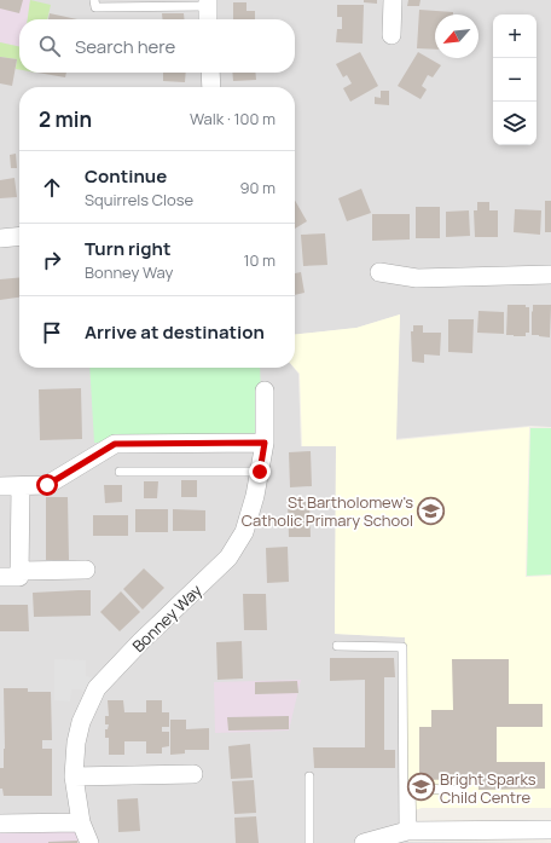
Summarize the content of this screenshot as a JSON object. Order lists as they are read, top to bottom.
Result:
{
  "streets": {
    "street": ["Bonney Way"]
  },
  "places": {
    "school or university": ["St Bartholomew's Catholic Primary School", "Bright Sparks Child Centre"]
  },
  "north": "bottom left",
  "page": {
    "map_buttons": ["+", "−"],
    "search": "Search here",
    "heading": ["2 min", "Walk · 100 m"],
    "list": [
      ["Continue", "Squirrels Close", "90 m"],
      ["Turn right", "Bonney Way", "10 m"],
      "Arrive at destination"
    ]
  }
}
